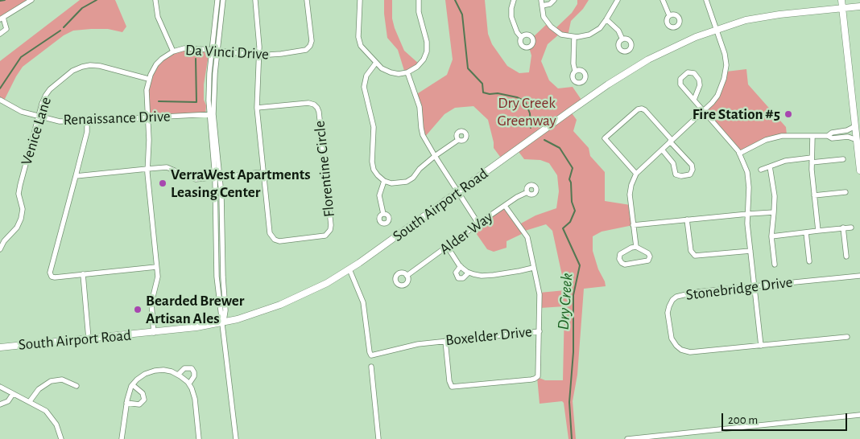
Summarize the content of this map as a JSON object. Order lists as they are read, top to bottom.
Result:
{
  "streets": {
    "main road": ["South Airport Road"],
    "street": [
      "Da Vinci Drive",
      "Renaissance Drive",
      "Venice Lane",
      "Florentine Circle",
      "Alder Way",
      "Stonebridge Drive",
      "Boxelder Drive"
    ]
  },
  "crossings": [
    ["Da Vinci Drive", "Renaissance Drive"],
    ["Da Vinci Drive", "Venice Lane"],
    ["Da Vinci Drive", "South Airport Road"],
    ["Renaissance Drive", "Venice Lane"],
    ["South Airport Road", "Boxelder Drive"],
    ["Alder Way", "Boxelder Drive"]
  ],
  "water": ["Dry Creek"],
  "parks": ["Dry Creek Greenway"],
  "places": ["Fire Station #5", "VerraWest Apartments Leasing Center", "Bearded Brewer Artisan Ales"],
  "scale_bar": "200 m"
}
